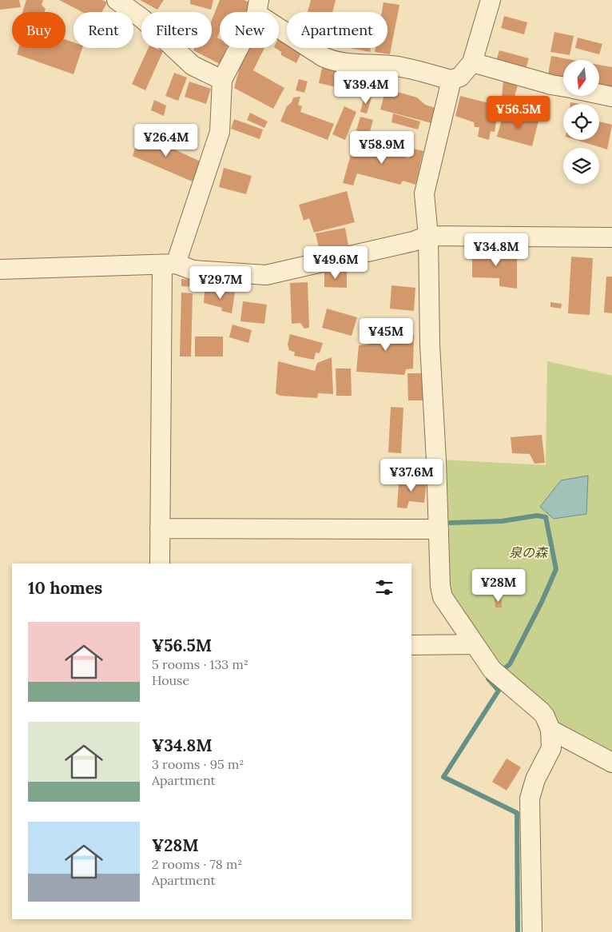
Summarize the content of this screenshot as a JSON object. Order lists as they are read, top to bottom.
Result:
{
  "parks": ["泉の森"],
  "north": "bottom",
  "page": {
    "chip": [
      "Buy",
      "Rent",
      "Filters",
      "New",
      "Apartment"
    ],
    "price": [
      "¥39.4M",
      "¥56.5M",
      "¥26.4M",
      "¥58.9M",
      "¥34.8M",
      "¥49.6M",
      "¥29.7M",
      "¥45M",
      "¥37.6M",
      "¥28M"
    ],
    "heading": "10 homes",
    "list": [
      {
        "name": "¥56.5M",
        "note": "5 rooms · 133 m² · House"
      },
      {
        "name": "¥34.8M",
        "note": "3 rooms · 95 m² · Apartment"
      },
      {
        "name": "¥28M",
        "note": "2 rooms · 78 m² · Apartment"
      }
    ]
  }
}
